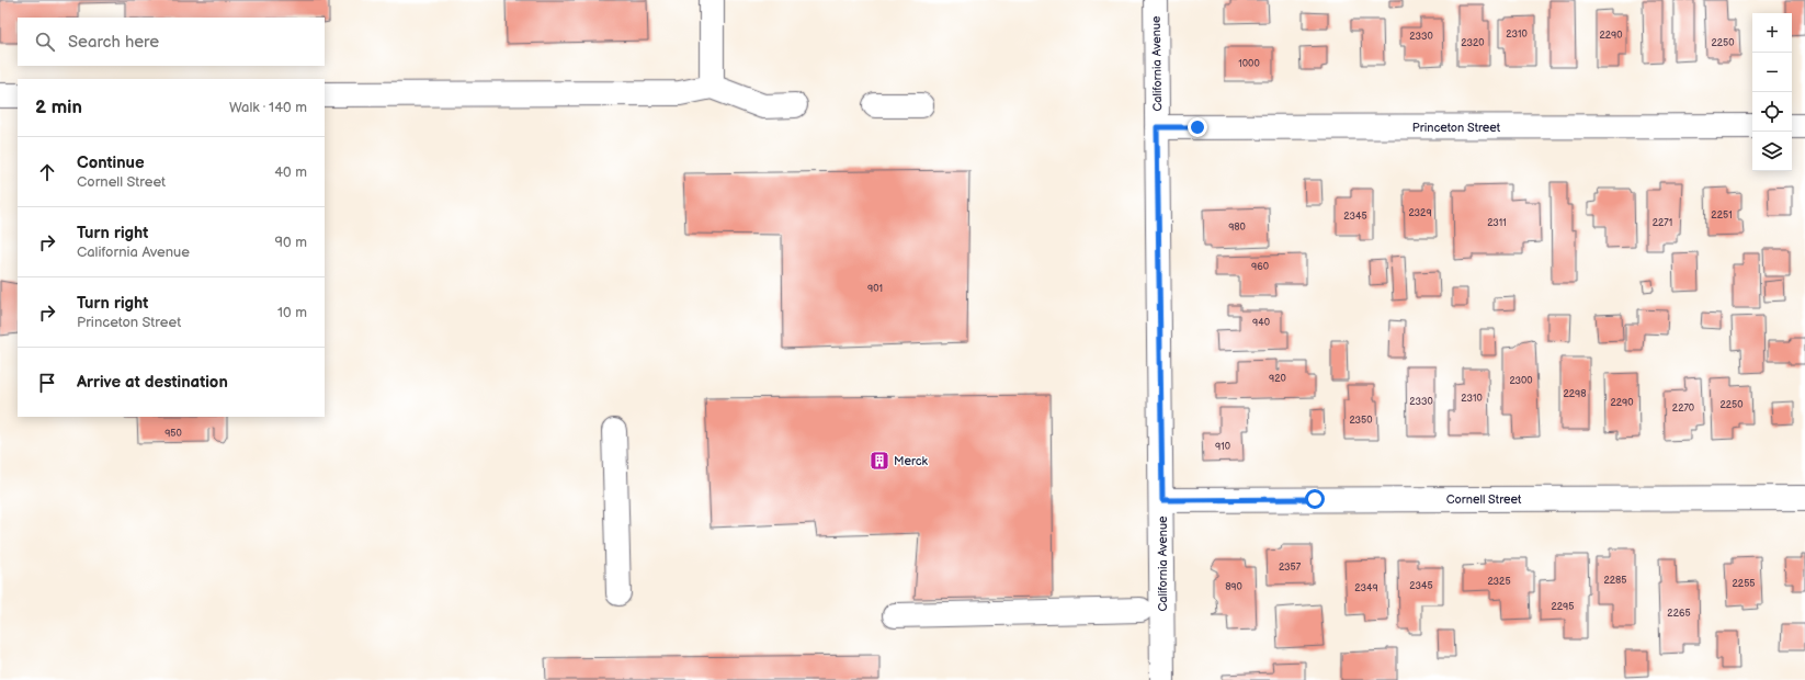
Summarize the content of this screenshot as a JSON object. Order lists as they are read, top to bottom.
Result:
{
  "streets": {
    "street": ["California Avenue", "Princeton Street", "Cornell Street"]
  },
  "crossings": [
    ["California Avenue", "Princeton Street"],
    ["California Avenue", "Cornell Street"]
  ],
  "places": {
    "building": ["Merck"]
  },
  "house_numbers": [
    "2310",
    "2290",
    "2330",
    "2320",
    "2250",
    "1000",
    "2329",
    "2251",
    "2345",
    "2311",
    "2271",
    "980",
    "960",
    "901",
    "940",
    "920",
    "2300",
    "2298",
    "2310",
    "2330",
    "2290",
    "2250",
    "2270",
    "2350",
    "950",
    "910",
    "2357",
    "2285",
    "2325",
    "2255",
    "2345",
    "890",
    "2349",
    "2295",
    "2265"
  ],
  "page": {
    "map_buttons": ["+", "−"],
    "search": "Search here",
    "heading": ["2 min", "Walk · 140 m"],
    "list": [
      ["Continue", "Cornell Street", "40 m"],
      ["Turn right", "California Avenue", "90 m"],
      ["Turn right", "Princeton Street", "10 m"],
      "Arrive at destination"
    ]
  }
}
